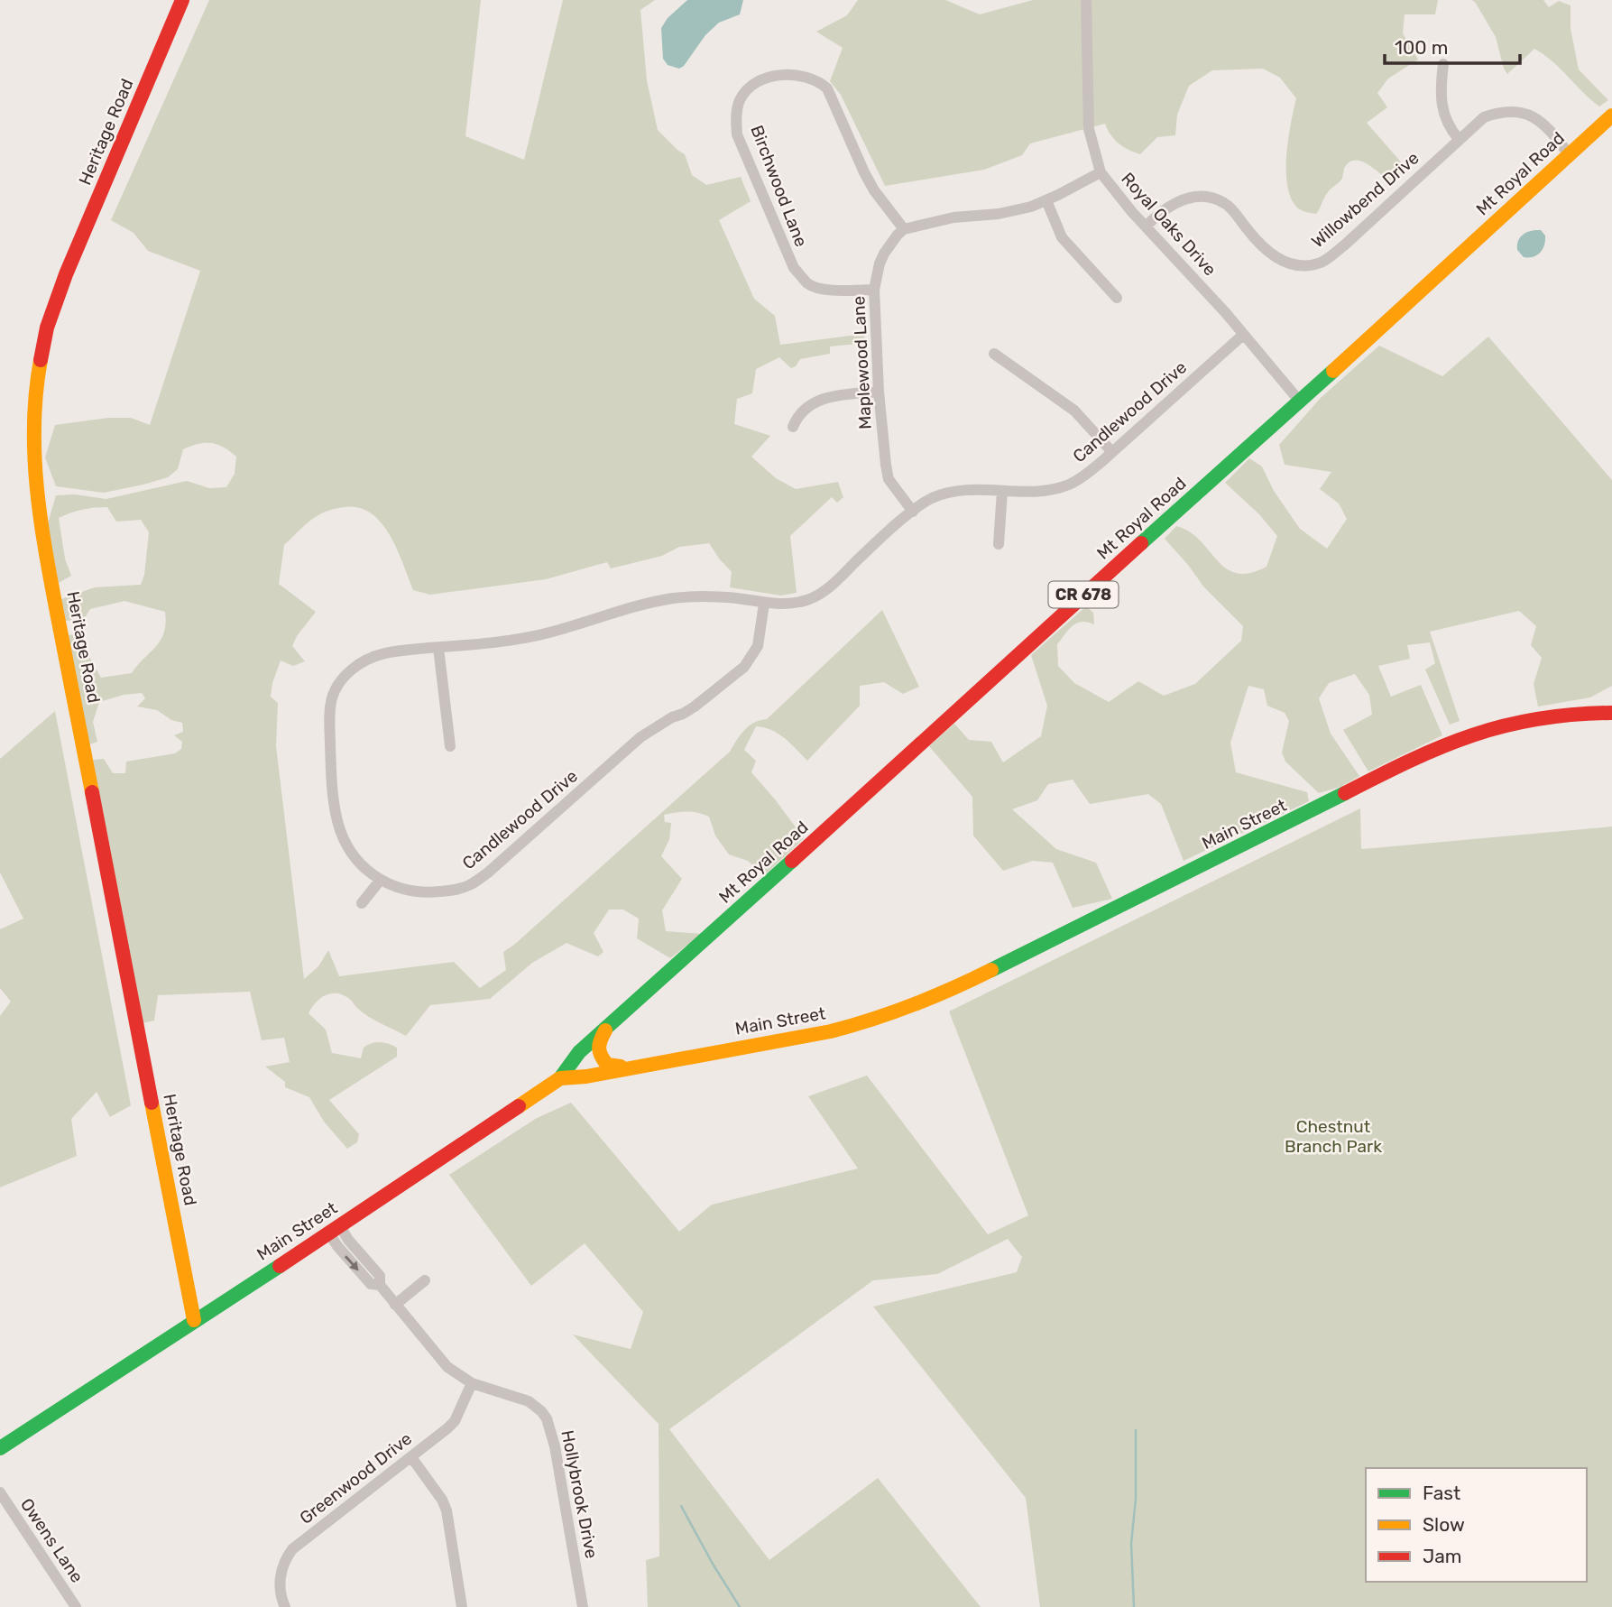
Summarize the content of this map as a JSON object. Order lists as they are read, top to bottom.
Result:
{
  "streets": {
    "main road": [
      "Heritage Road",
      "Mt Royal Road",
      "CR 678",
      "Main Street"
    ],
    "street": [
      "Birchwood Lane",
      "Willowbend Drive",
      "Royal Oaks Drive",
      "Maplewood Lane",
      "Candlewood Drive",
      "Greenwood Drive",
      "Hollybrook Drive",
      "Owens Lane"
    ]
  },
  "crossings": [
    ["Heritage Road", "Main Street"],
    ["Mt Royal Road", "Willowbend Drive"],
    ["Mt Royal Road", "Royal Oaks Drive"],
    ["Mt Royal Road", "Main Street"],
    ["Birchwood Lane", "Maplewood Lane"],
    ["Willowbend Drive", "Royal Oaks Drive"],
    ["Royal Oaks Drive", "Candlewood Drive"],
    ["Maplewood Lane", "Candlewood Drive"],
    ["Main Street", "Hollybrook Drive"],
    ["Greenwood Drive", "Hollybrook Drive"]
  ],
  "parks": ["Chestnut Branch Park"],
  "legend": ["Fast", "Slow", "Jam"],
  "scale_bar": "100 m"
}
